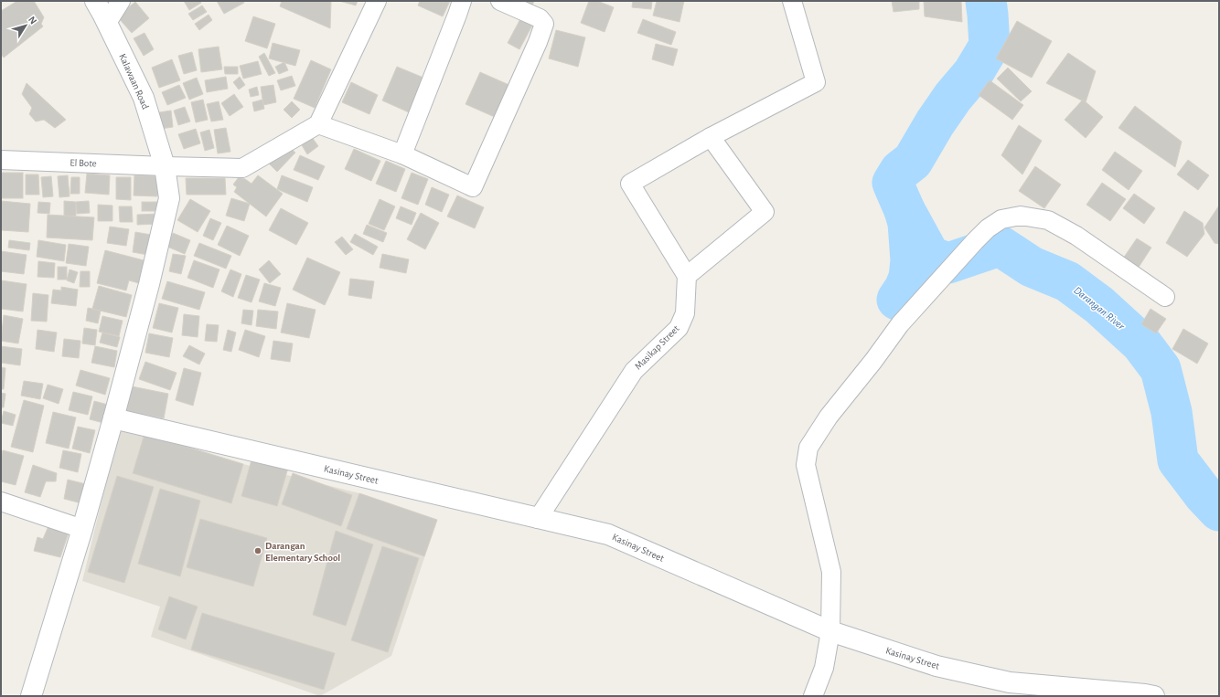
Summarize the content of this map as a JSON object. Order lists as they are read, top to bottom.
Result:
{
  "streets": {
    "street": [
      "Kalawaan Road",
      "El Bote",
      "Masikap Street",
      "Kasinay Street"
    ]
  },
  "crossings": [
    ["Kalawaan Road", "El Bote"],
    ["Kalawaan Road", "Kasinay Street"],
    ["Masikap Street", "Kasinay Street"]
  ],
  "water": ["Darangan River"],
  "places": ["Darangan Elementary School"],
  "north": "top right"
}
